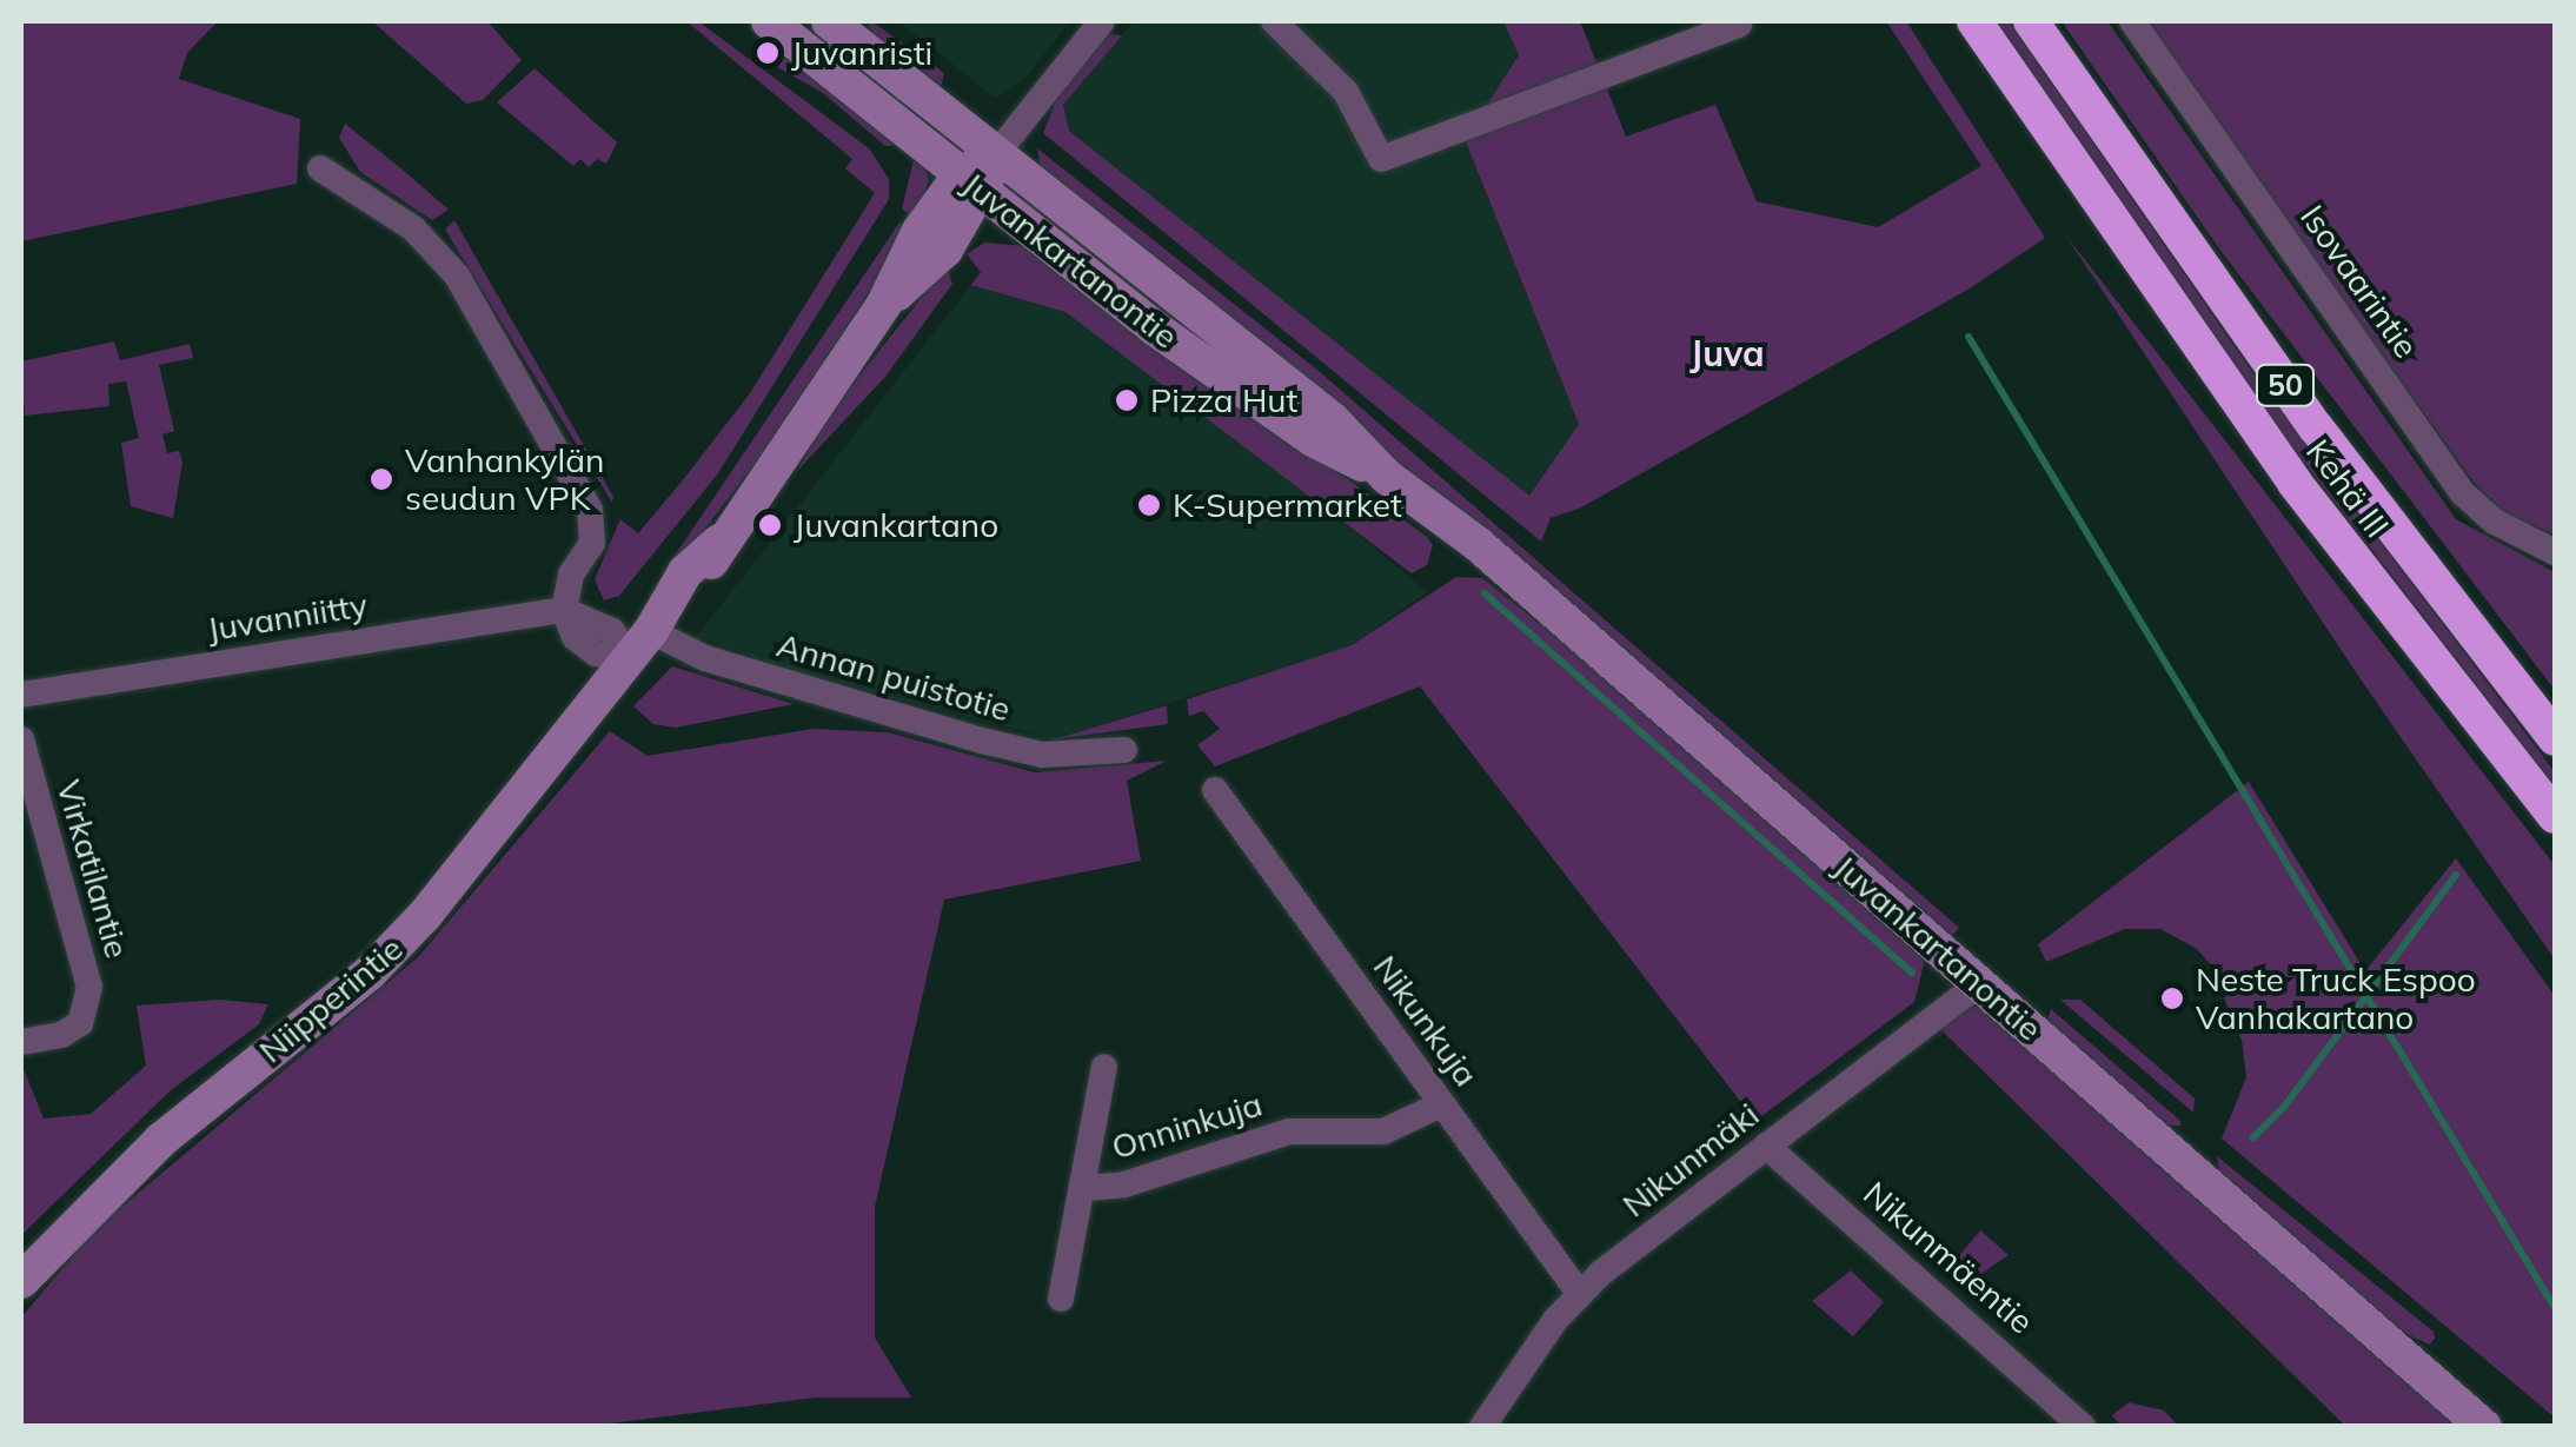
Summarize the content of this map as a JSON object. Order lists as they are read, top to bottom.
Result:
{
  "streets": {
    "highway": ["50", "Kehä III"],
    "main road": ["Juvankartanontie", "Niipperintie"],
    "street": [
      "Isovaarintie",
      "Juvanniitty",
      "Annan puistotie",
      "Virkatilantie",
      "Nikunkuja",
      "Onninkuja",
      "Nikunmäki",
      "Nikunmäentie"
    ]
  },
  "crossings": [
    ["Juvankartanontie", "Niipperintie"],
    ["Juvankartanontie", "Nikunmäki"],
    ["Annan puistotie", "Niipperintie"],
    ["Nikunkuja", "Onninkuja"],
    ["Nikunkuja", "Nikunmäki"],
    ["Nikunmäki", "Nikunmäentie"]
  ],
  "districts": ["Juva"],
  "places": [
    "Juvanristi",
    "Pizza Hut",
    "Vanhankylän seudun VPK",
    "K-Supermarket",
    "Juvankartano",
    "Neste Truck Espoo Vanhakartano"
  ]
}
